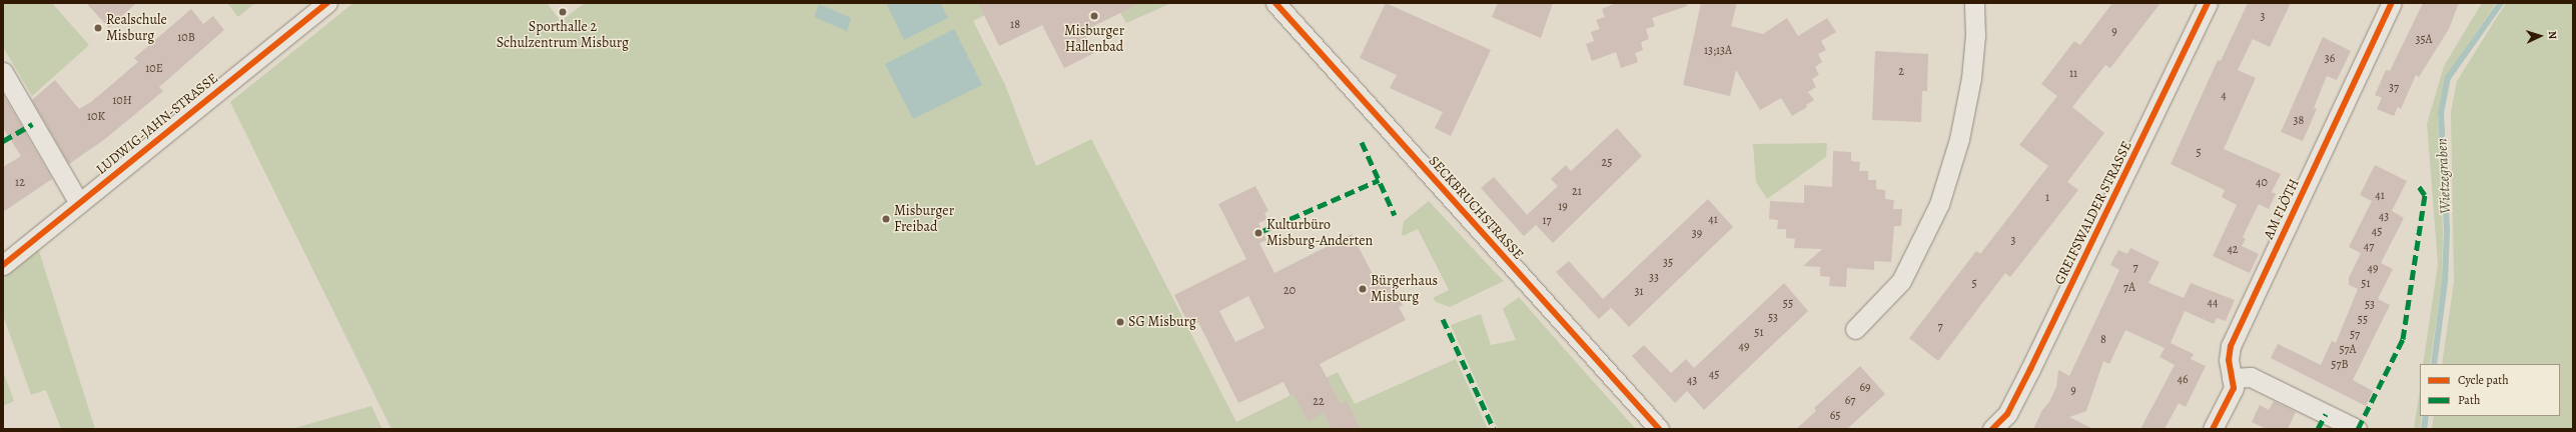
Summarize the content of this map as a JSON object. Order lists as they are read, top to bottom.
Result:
{
  "streets": {
    "street": [
      "LUDWIG-JAHN-STRASSE",
      "SECKBRUCHSTRASSE",
      "AM FLÖTH",
      "GREIFSWALDER STRASSE"
    ]
  },
  "water": ["Wietzegraben"],
  "places": [
    "Sporthalle 2 Schulzentrum Misburg",
    "Misburger Hallenbad",
    "Realschule Misburg",
    "Misburger Freibad",
    "Kulturbüro Misburg-Anderten",
    "Bürgerhaus Misburg",
    "SG Misburg"
  ],
  "house_numbers": [
    "3",
    "18",
    "9",
    "10B",
    "35A",
    "13;13A",
    "36",
    "10E",
    "2",
    "11",
    "37",
    "4",
    "10H",
    "10K",
    "38",
    "5",
    "25",
    "12",
    "40",
    "21",
    "41",
    "1",
    "19",
    "43",
    "41",
    "17",
    "45",
    "39",
    "3",
    "47",
    "42",
    "35",
    "7",
    "49",
    "33",
    "5",
    "51",
    "7A",
    "20",
    "31",
    "44",
    "55",
    "53",
    "53",
    "55",
    "7",
    "51",
    "57",
    "8",
    "49",
    "57A",
    "57B",
    "45",
    "46",
    "43",
    "69",
    "9",
    "67",
    "22",
    "65"
  ],
  "legend": ["Cycle path", "Path"],
  "north": "right"
}
